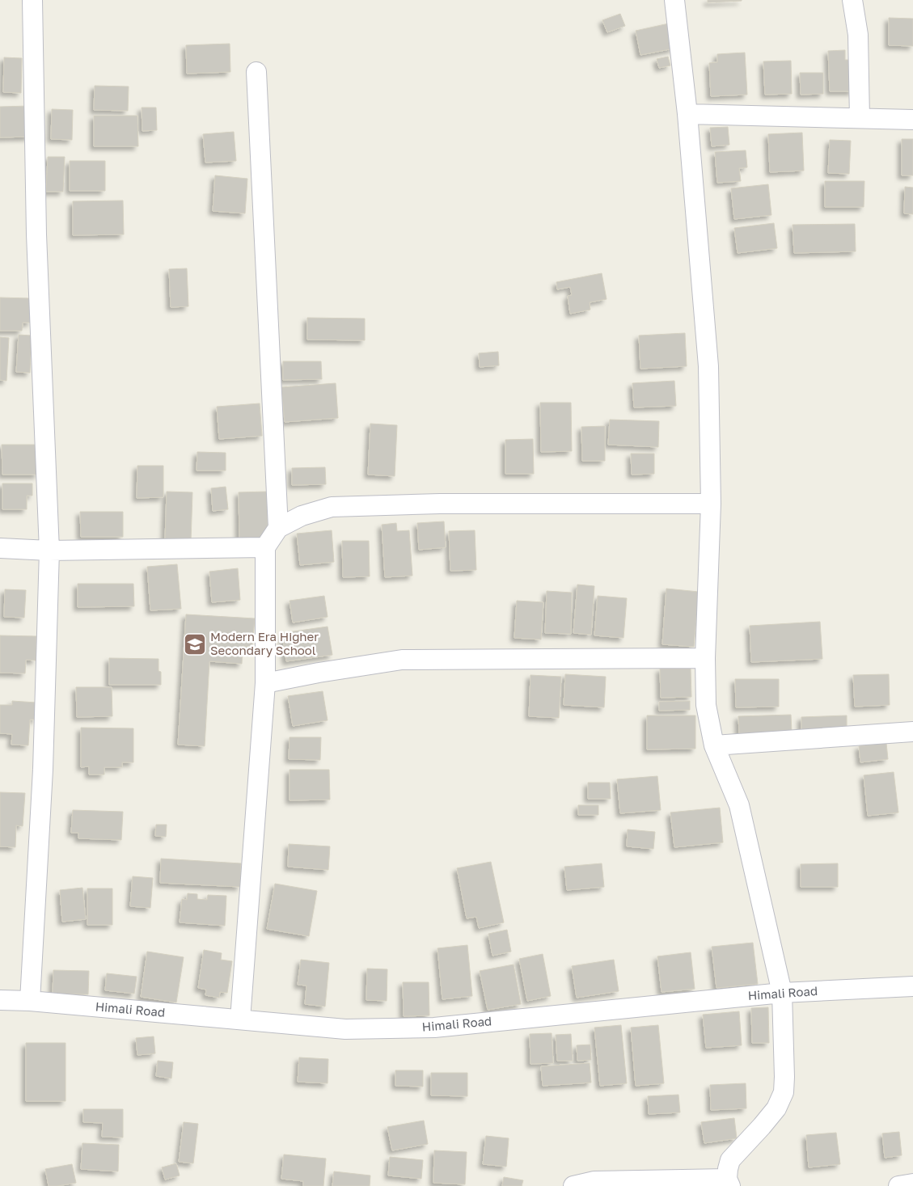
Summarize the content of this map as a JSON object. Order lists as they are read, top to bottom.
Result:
{
  "streets": {
    "street": ["Himali Road"]
  },
  "places": {
    "school or university": ["Modern Era Higher Secondary School"]
  }
}
